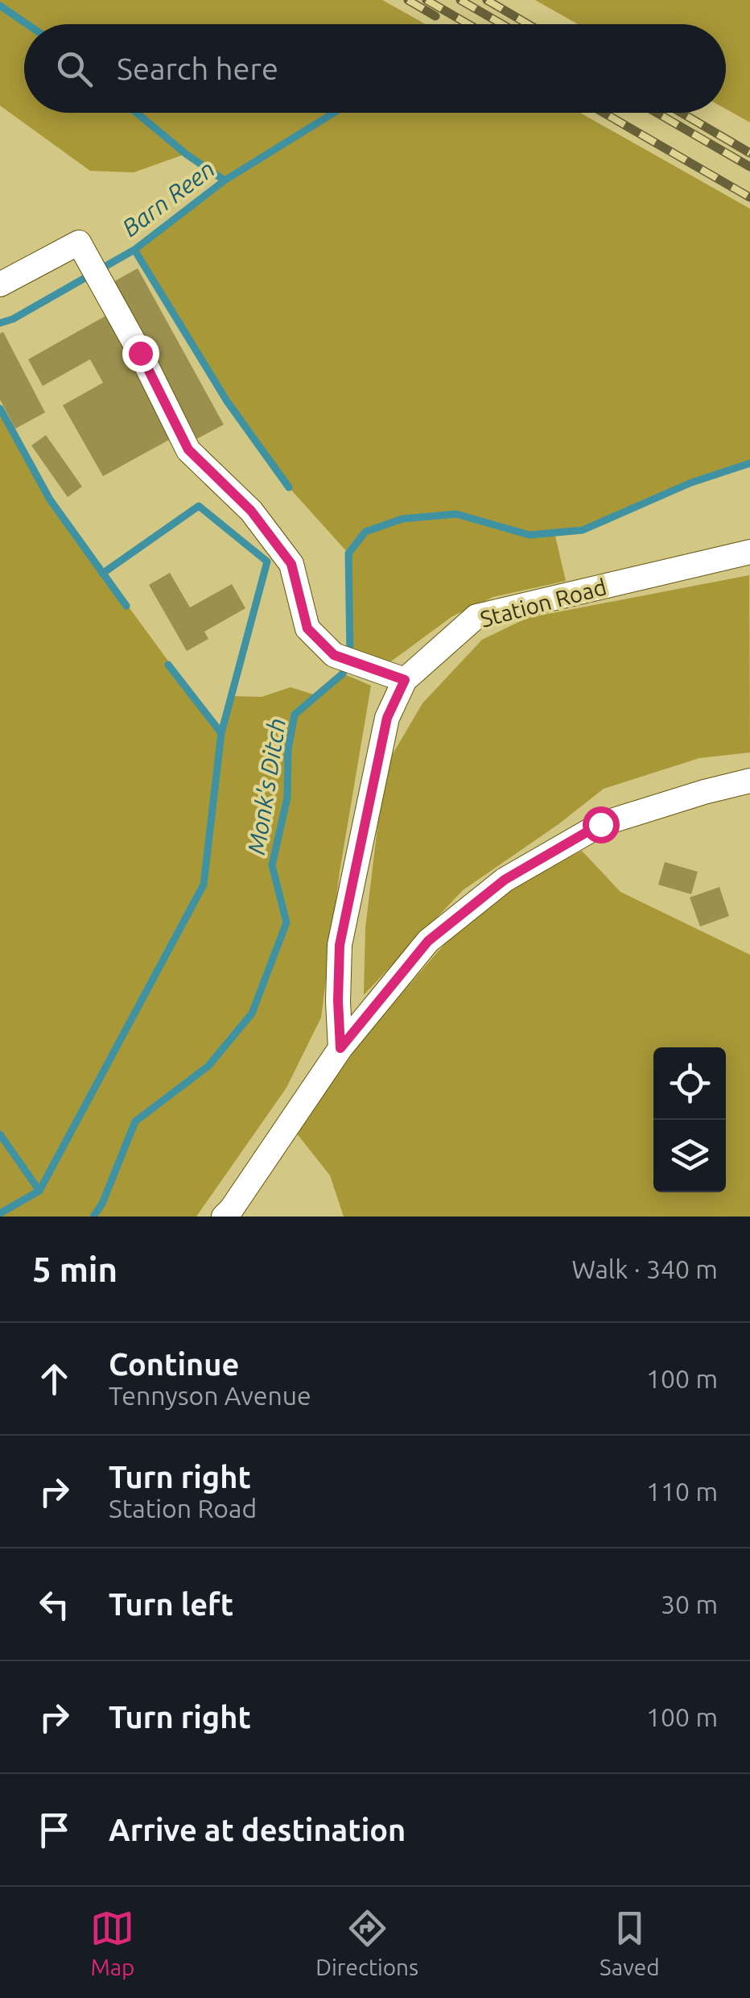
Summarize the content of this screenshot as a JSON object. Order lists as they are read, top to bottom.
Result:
{
  "streets": {
    "street": ["Station Road"]
  },
  "water": ["Barn Reen", "Monk's Ditch"],
  "page": {
    "search": "Search here",
    "heading": ["5 min", "Walk · 340 m"],
    "list": [
      ["Continue", "Tennyson Avenue", "100 m"],
      ["Turn right", "Station Road", "110 m"],
      ["Turn left", "30 m"],
      ["Turn right", "100 m"],
      "Arrive at destination"
    ],
    "nav": ["Map", "Directions", "Saved"]
  }
}
